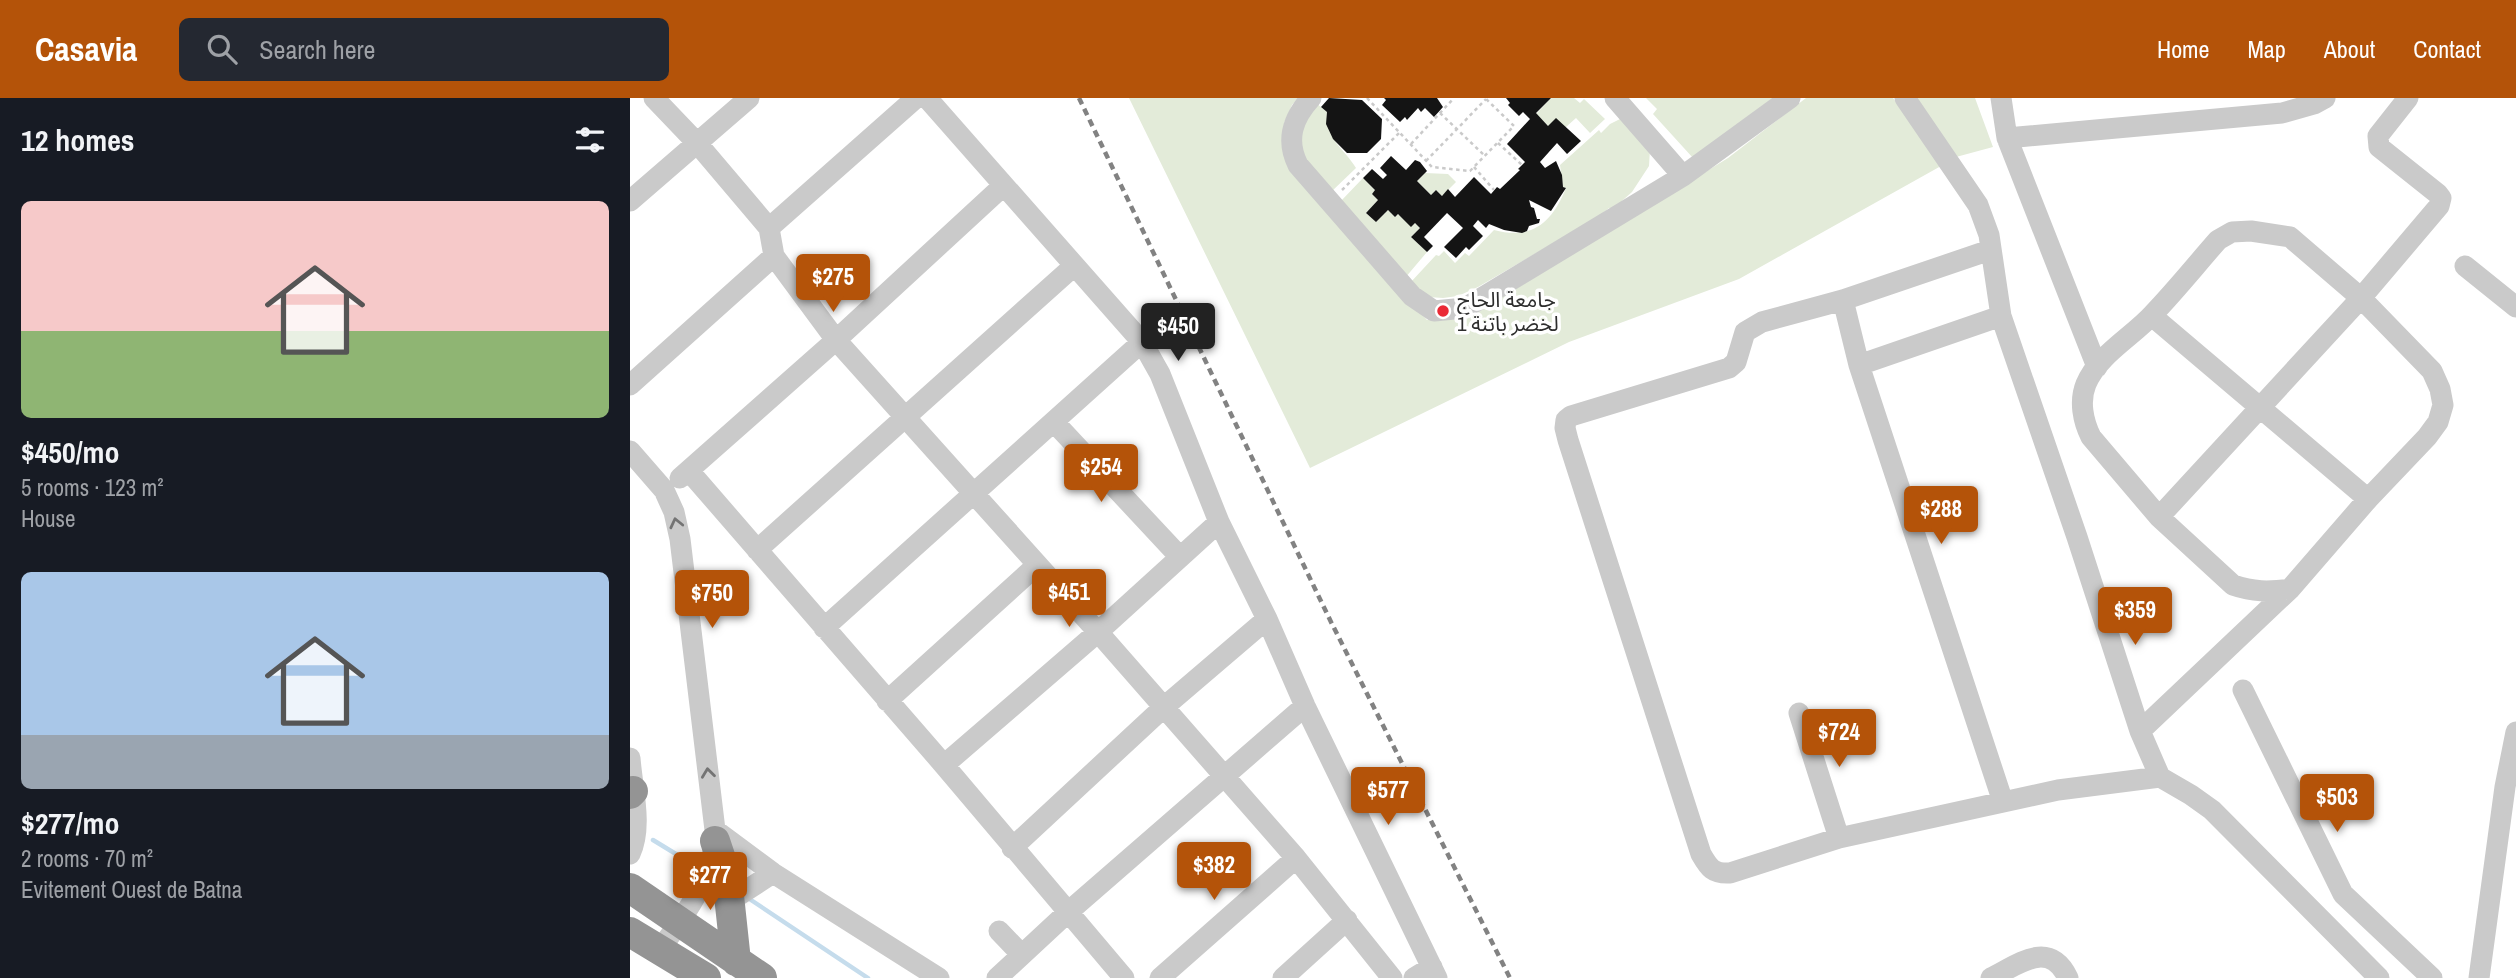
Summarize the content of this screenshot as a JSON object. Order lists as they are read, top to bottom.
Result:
{
  "places": ["جامعة الحاج لخضر باتنة 1"],
  "page": {
    "header": "Casavia",
    "search": "Search here",
    "nav": [
      "Home",
      "Map",
      "About",
      "Contact"
    ],
    "heading": "12 homes",
    "list": [
      {
        "name": "$450/mo",
        "note": "5 rooms · 123 m² · House"
      },
      {
        "name": "$277/mo",
        "note": "2 rooms · 70 m² · Evitement Ouest de Batna"
      }
    ],
    "price": [
      "$275",
      "$450",
      "$254",
      "$288",
      "$451",
      "$750",
      "$359",
      "$724",
      "$577",
      "$503",
      "$382",
      "$277"
    ]
  }
}
